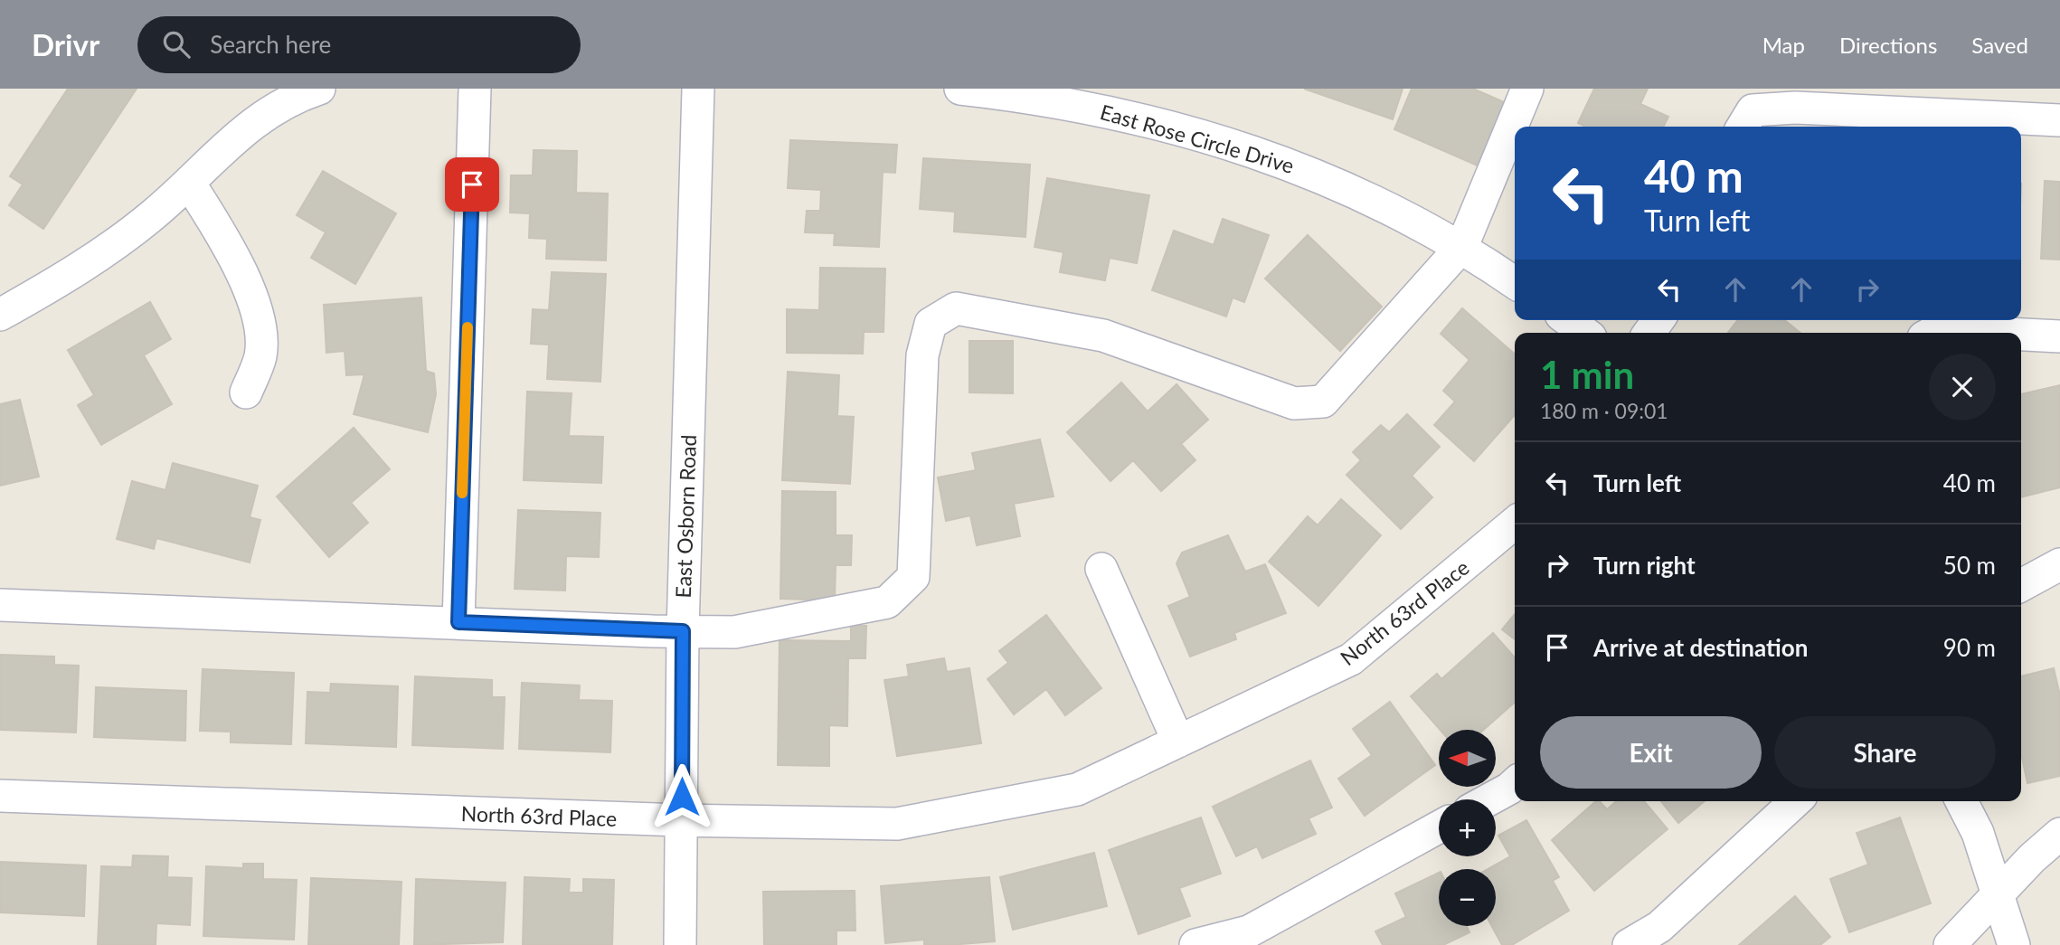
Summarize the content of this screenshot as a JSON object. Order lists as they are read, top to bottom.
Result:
{
  "streets": {
    "street": ["East Rose Circle Drive", "East Osborn Road", "North 63rd Place"]
  },
  "crossings": [
    ["East Osborn Road", "North 63rd Place"]
  ],
  "north": "left",
  "page": {
    "header": "Drivr",
    "search": "Search here",
    "nav": ["Map", "Directions", "Saved"],
    "turn": ["40 m", "Turn left"],
    "heading": ["1 min", "180 m · 09:01"],
    "list": [
      {
        "name": "Turn left",
        "value": "40 m"
      },
      {
        "name": "Turn right",
        "value": "50 m"
      },
      {
        "name": "Arrive at destination",
        "value": "90 m"
      }
    ],
    "buttons": ["Exit", "Share"],
    "map_buttons": ["+", "−"]
  }
}
